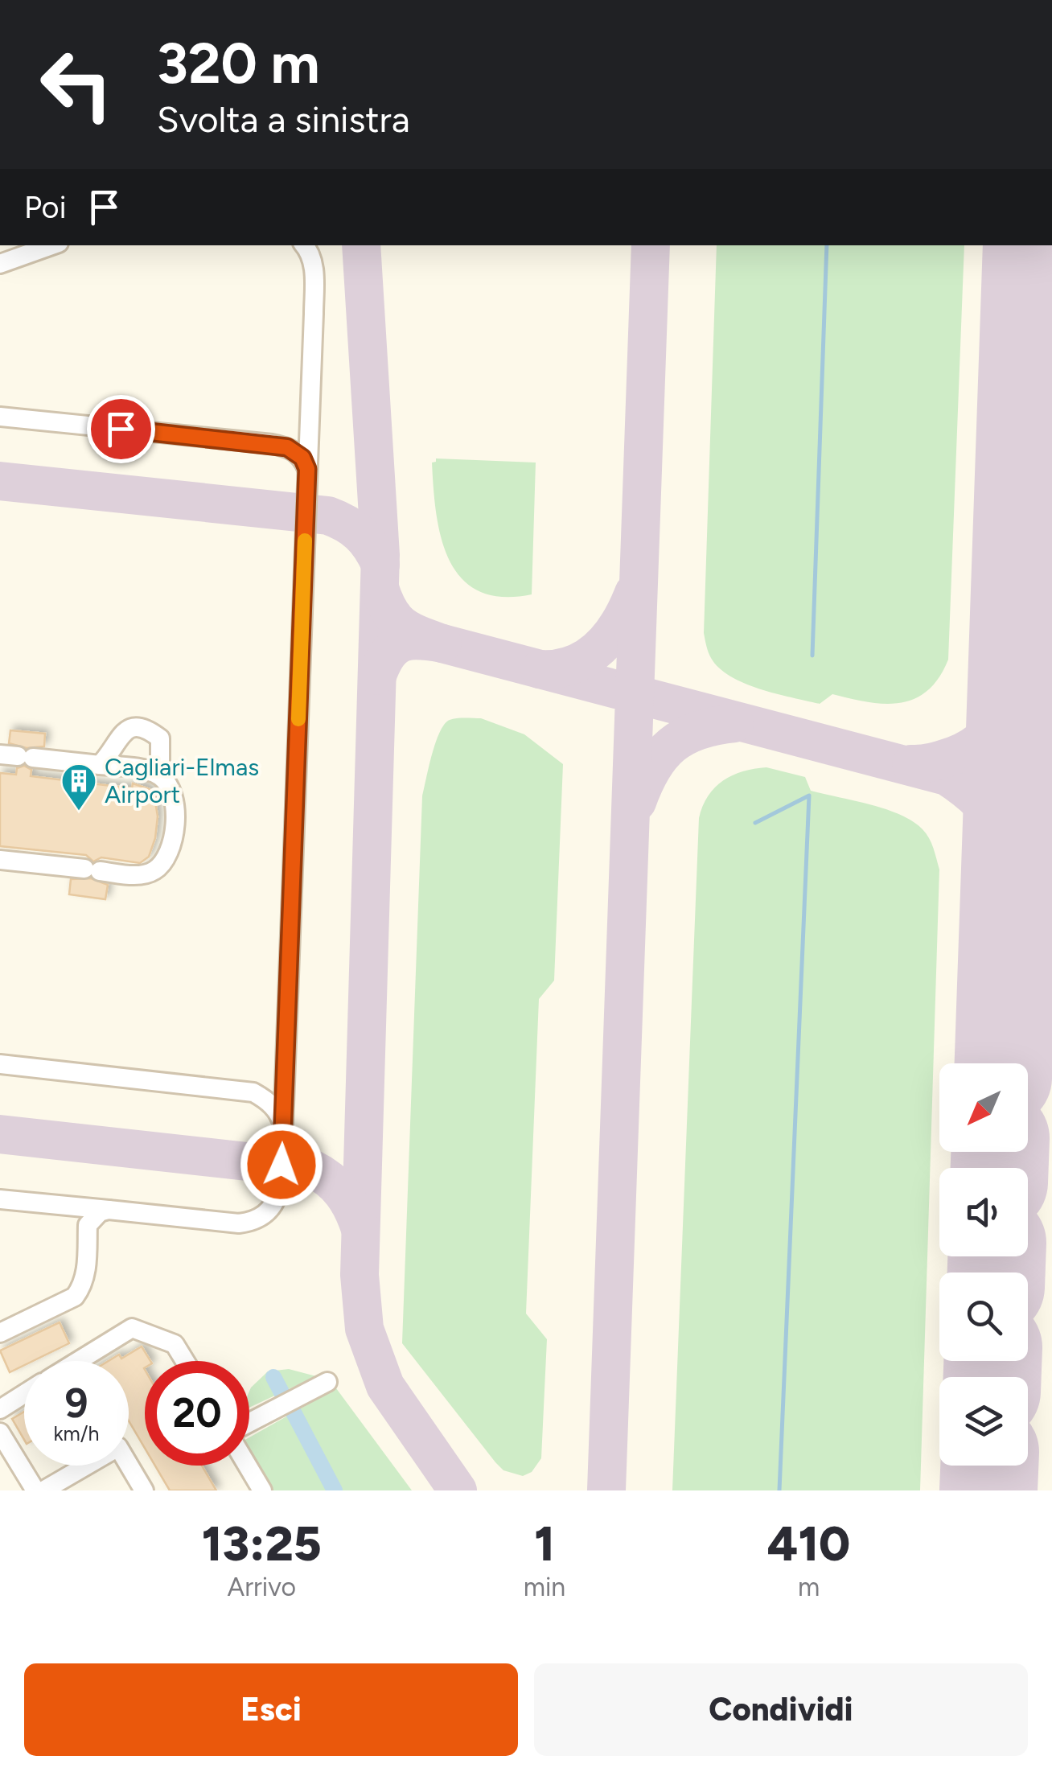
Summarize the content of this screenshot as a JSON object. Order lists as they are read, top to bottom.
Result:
{
  "places": {
    "building": ["Cagliari-Elmas Airport"]
  },
  "north": "bottom left",
  "page": {
    "turn": ["320 m", "Svolta a sinistra"],
    "then": "Poi",
    "speed": "9 km/h",
    "limit": "20",
    "eta": [
      "13:25",
      "Arrivo",
      "1",
      "min",
      "410",
      "m"
    ],
    "buttons": ["Esci", "Condividi"]
  }
}
